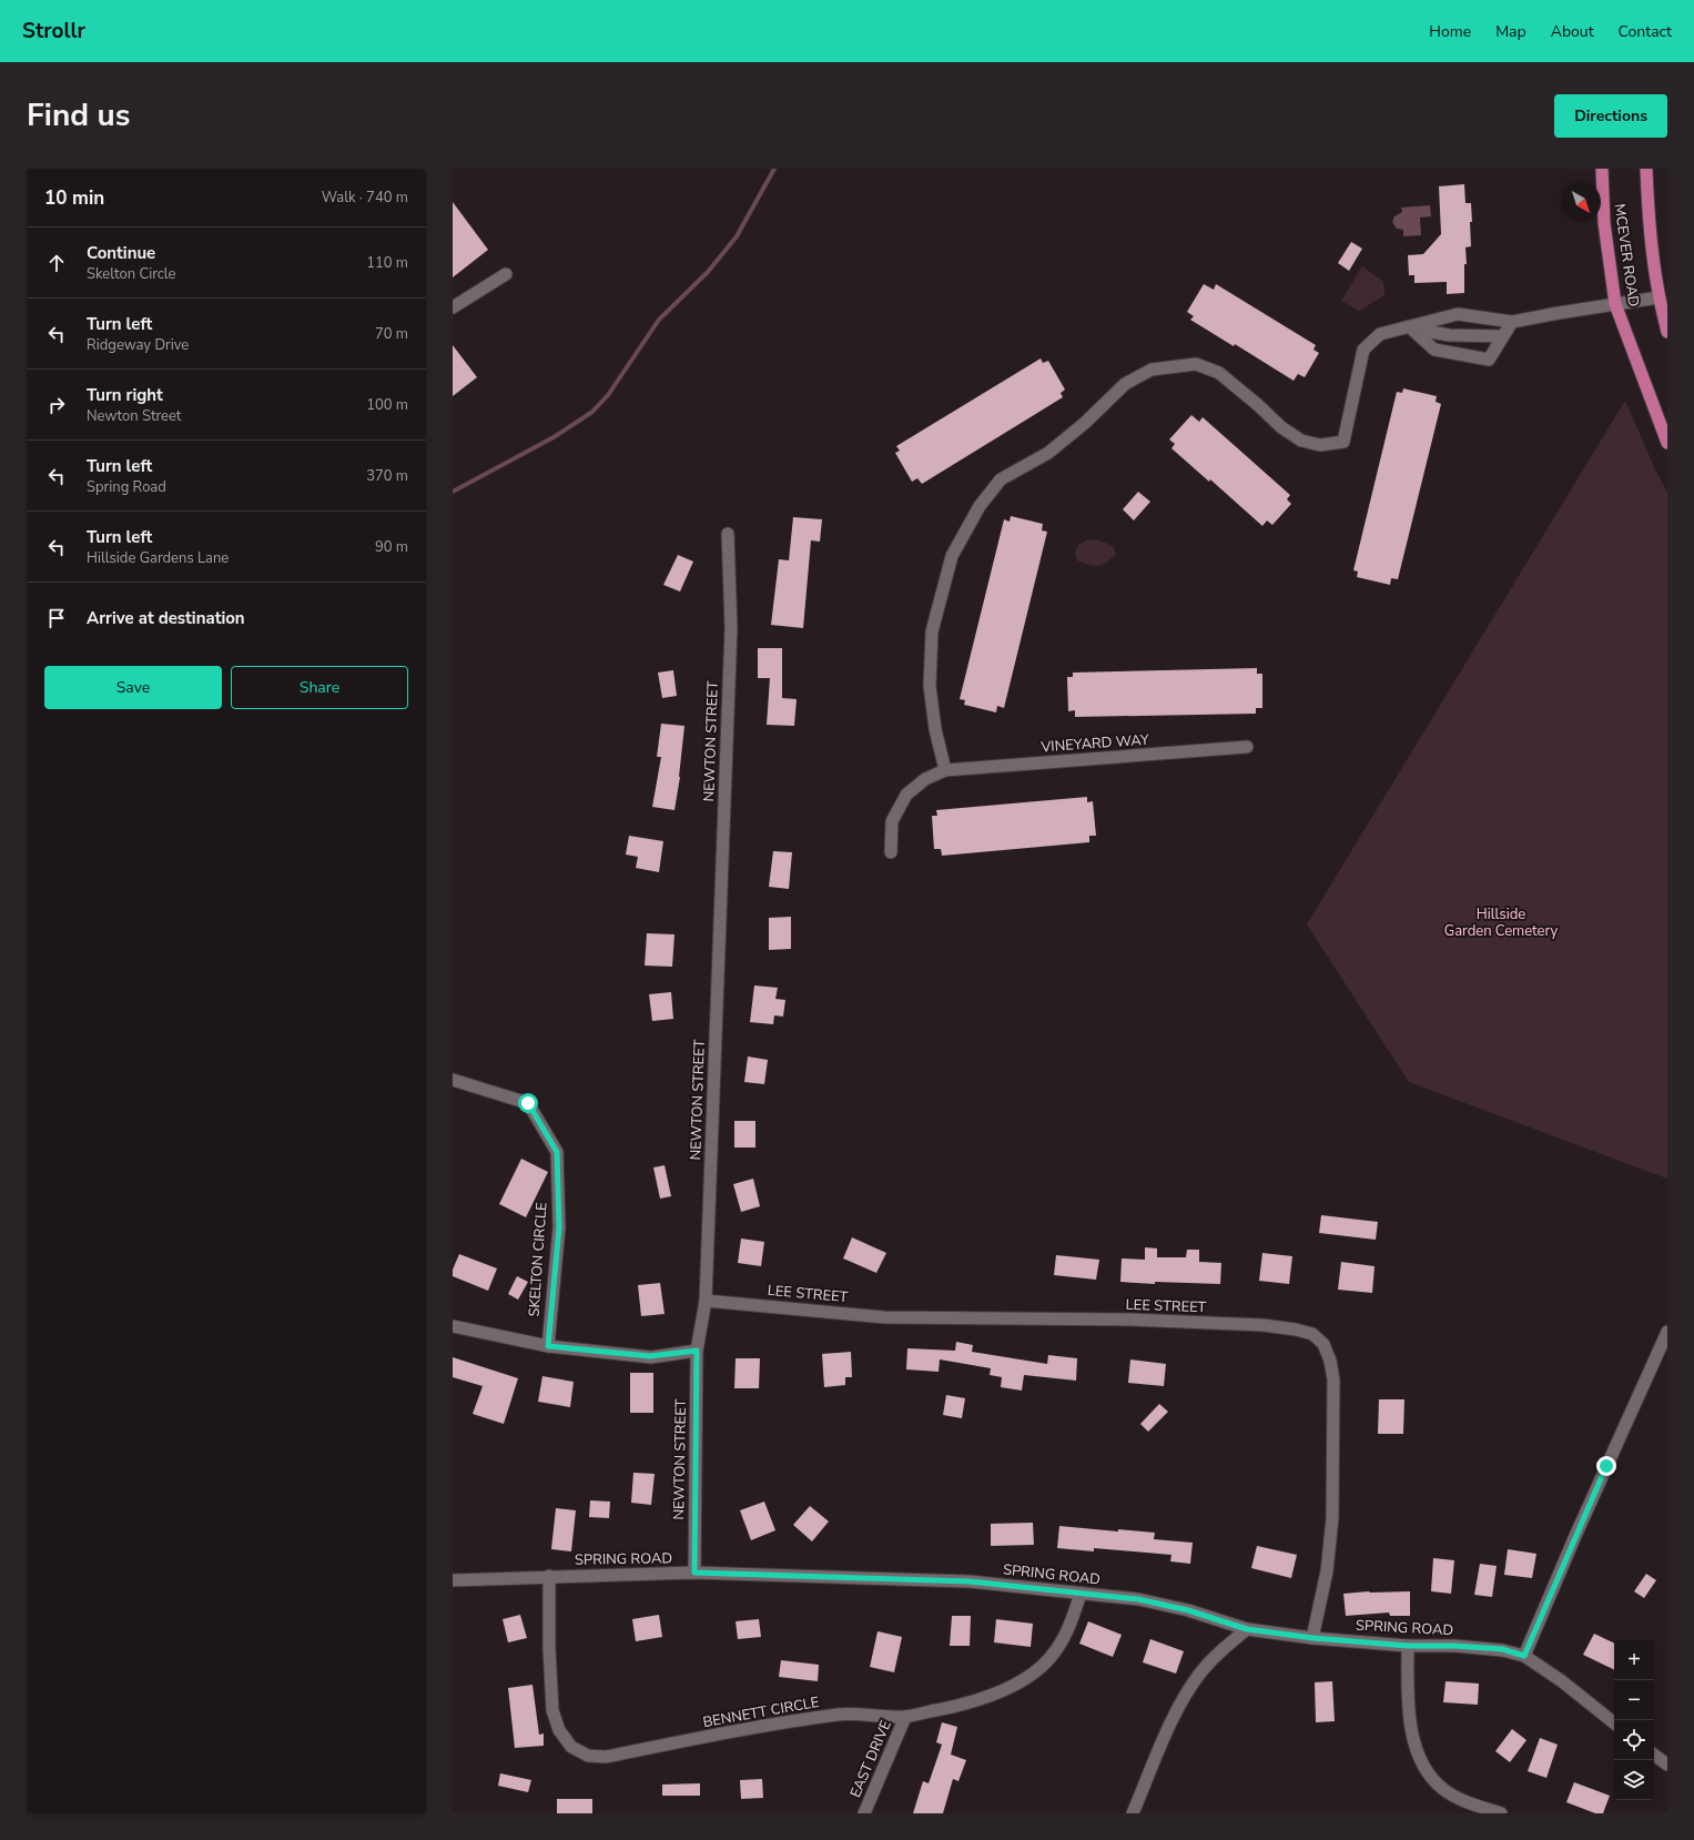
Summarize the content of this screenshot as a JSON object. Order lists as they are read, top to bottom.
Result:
{
  "streets": {
    "main road": ["MCEVER ROAD"],
    "street": [
      "NEWTON STREET",
      "VINEYARD WAY",
      "SKELTON CIRCLE",
      "LEE STREET",
      "SPRING ROAD",
      "BENNETT CIRCLE",
      "EAST DRIVE"
    ]
  },
  "crossings": [
    ["NEWTON STREET", "LEE STREET"],
    ["NEWTON STREET", "SPRING ROAD"],
    ["LEE STREET", "SPRING ROAD"],
    ["SPRING ROAD", "BENNETT CIRCLE"],
    ["BENNETT CIRCLE", "EAST DRIVE"]
  ],
  "parks": ["Hillside Garden Cemetery"],
  "north": "bottom right",
  "page": {
    "header": "Strollr",
    "nav": [
      "Home",
      "Map",
      "About",
      "Contact"
    ],
    "title": "Find us",
    "buttons": [
      "Directions",
      ["Save", "Share"]
    ],
    "heading": ["10 min", "Walk · 740 m"],
    "list": [
      ["Continue", "Skelton Circle", "110 m"],
      ["Turn left", "Ridgeway Drive", "70 m"],
      ["Turn right", "Newton Street", "100 m"],
      ["Turn left", "Spring Road", "370 m"],
      ["Turn left", "Hillside Gardens Lane", "90 m"],
      "Arrive at destination"
    ],
    "map_buttons": ["+", "−"]
  }
}
